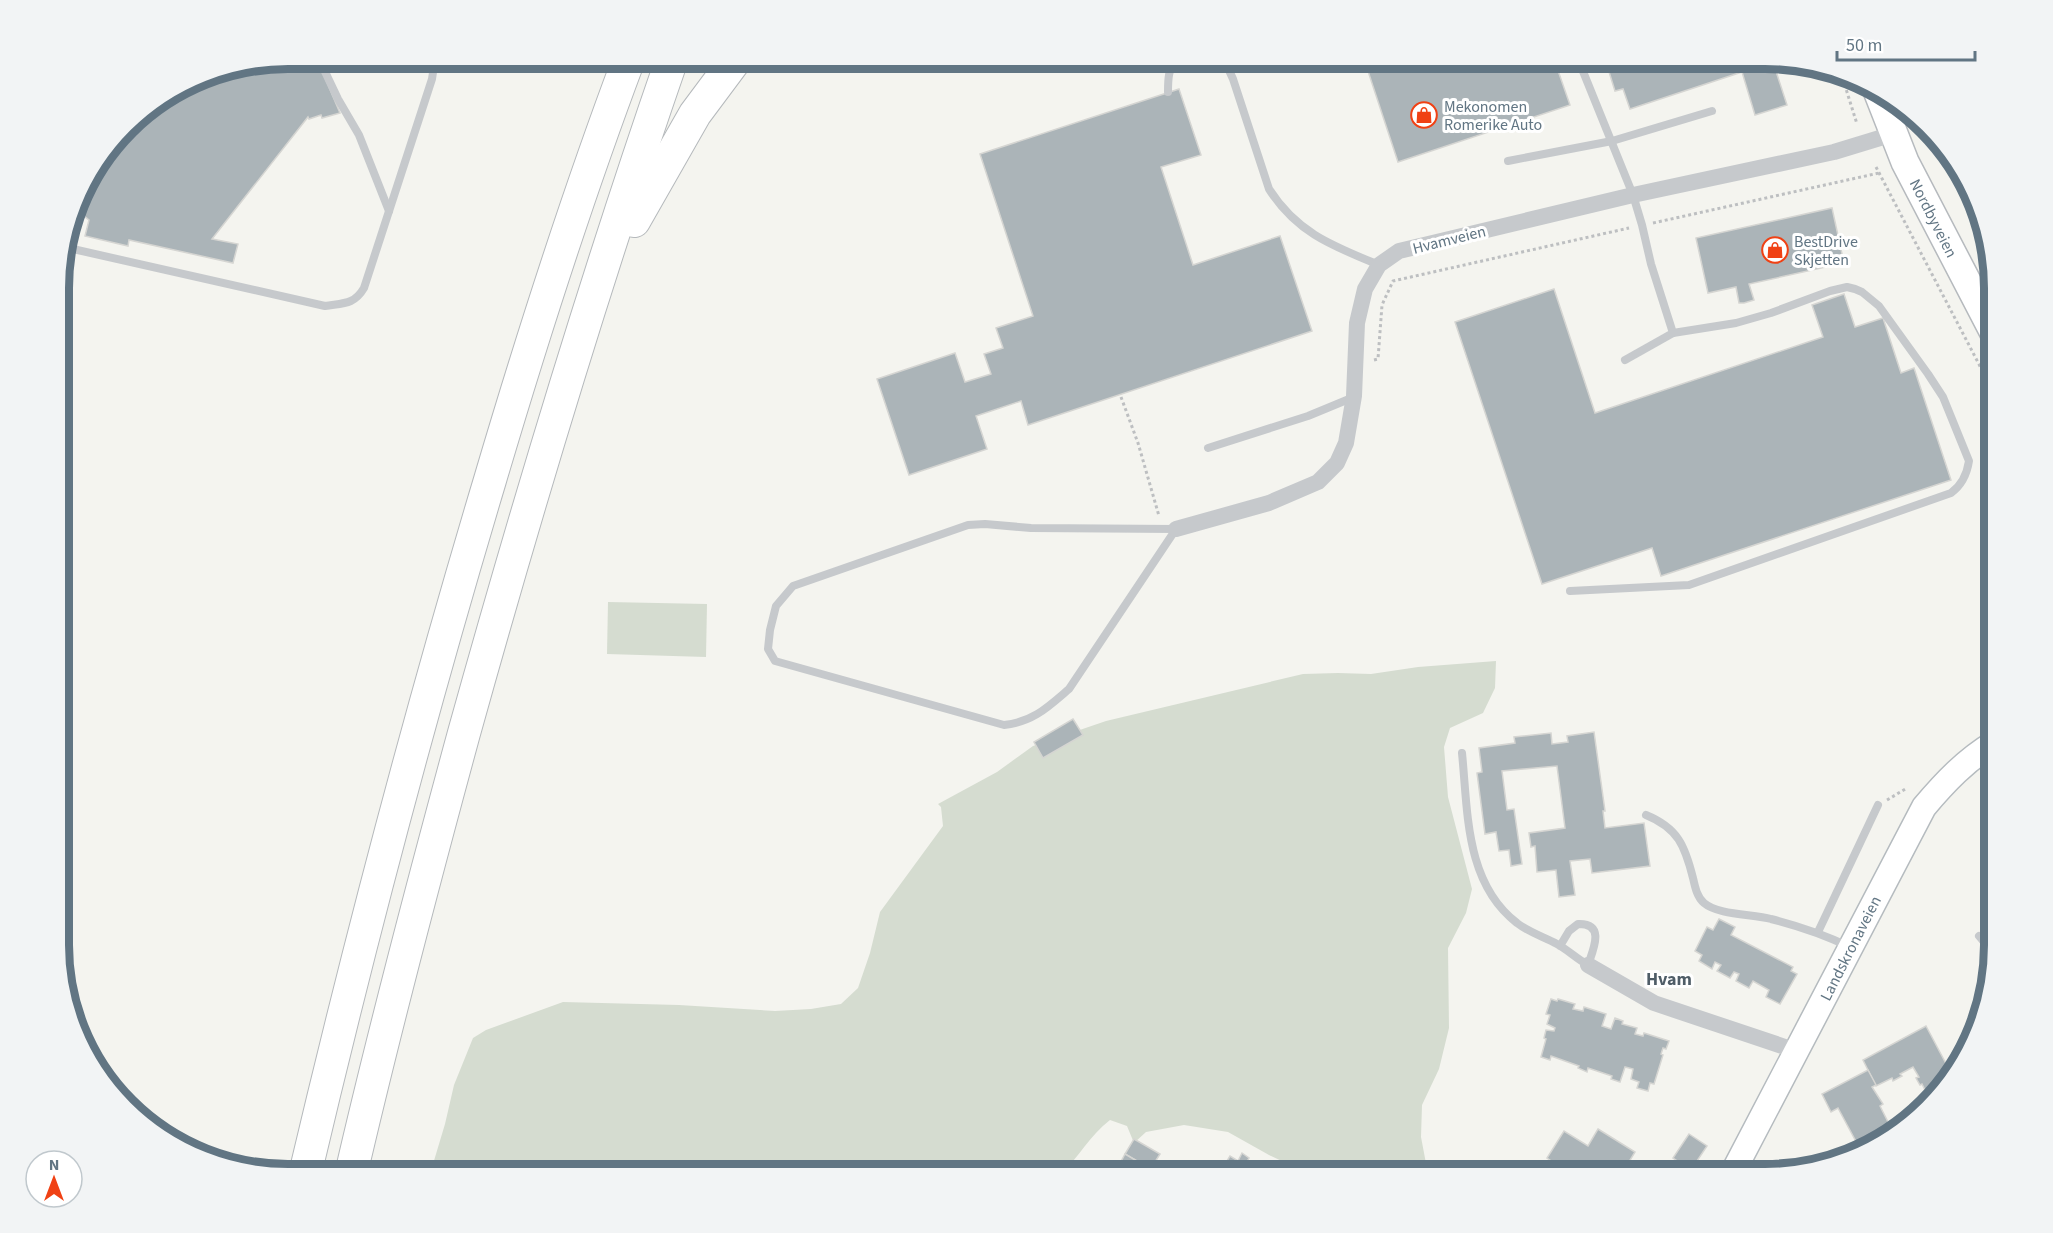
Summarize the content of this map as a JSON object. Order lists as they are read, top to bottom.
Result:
{
  "streets": {
    "main road": ["Nordbyveien"],
    "street": ["Hvamveien", "Landskronaveien"]
  },
  "crossings": [
    ["Nordbyveien", "Hvamveien"]
  ],
  "districts": ["Hvam"],
  "places": {
    "shop": ["Mekonomen Romerike Auto", "BestDrive Skjetten"]
  },
  "scale_bar": "50 m",
  "north": "top"
}
